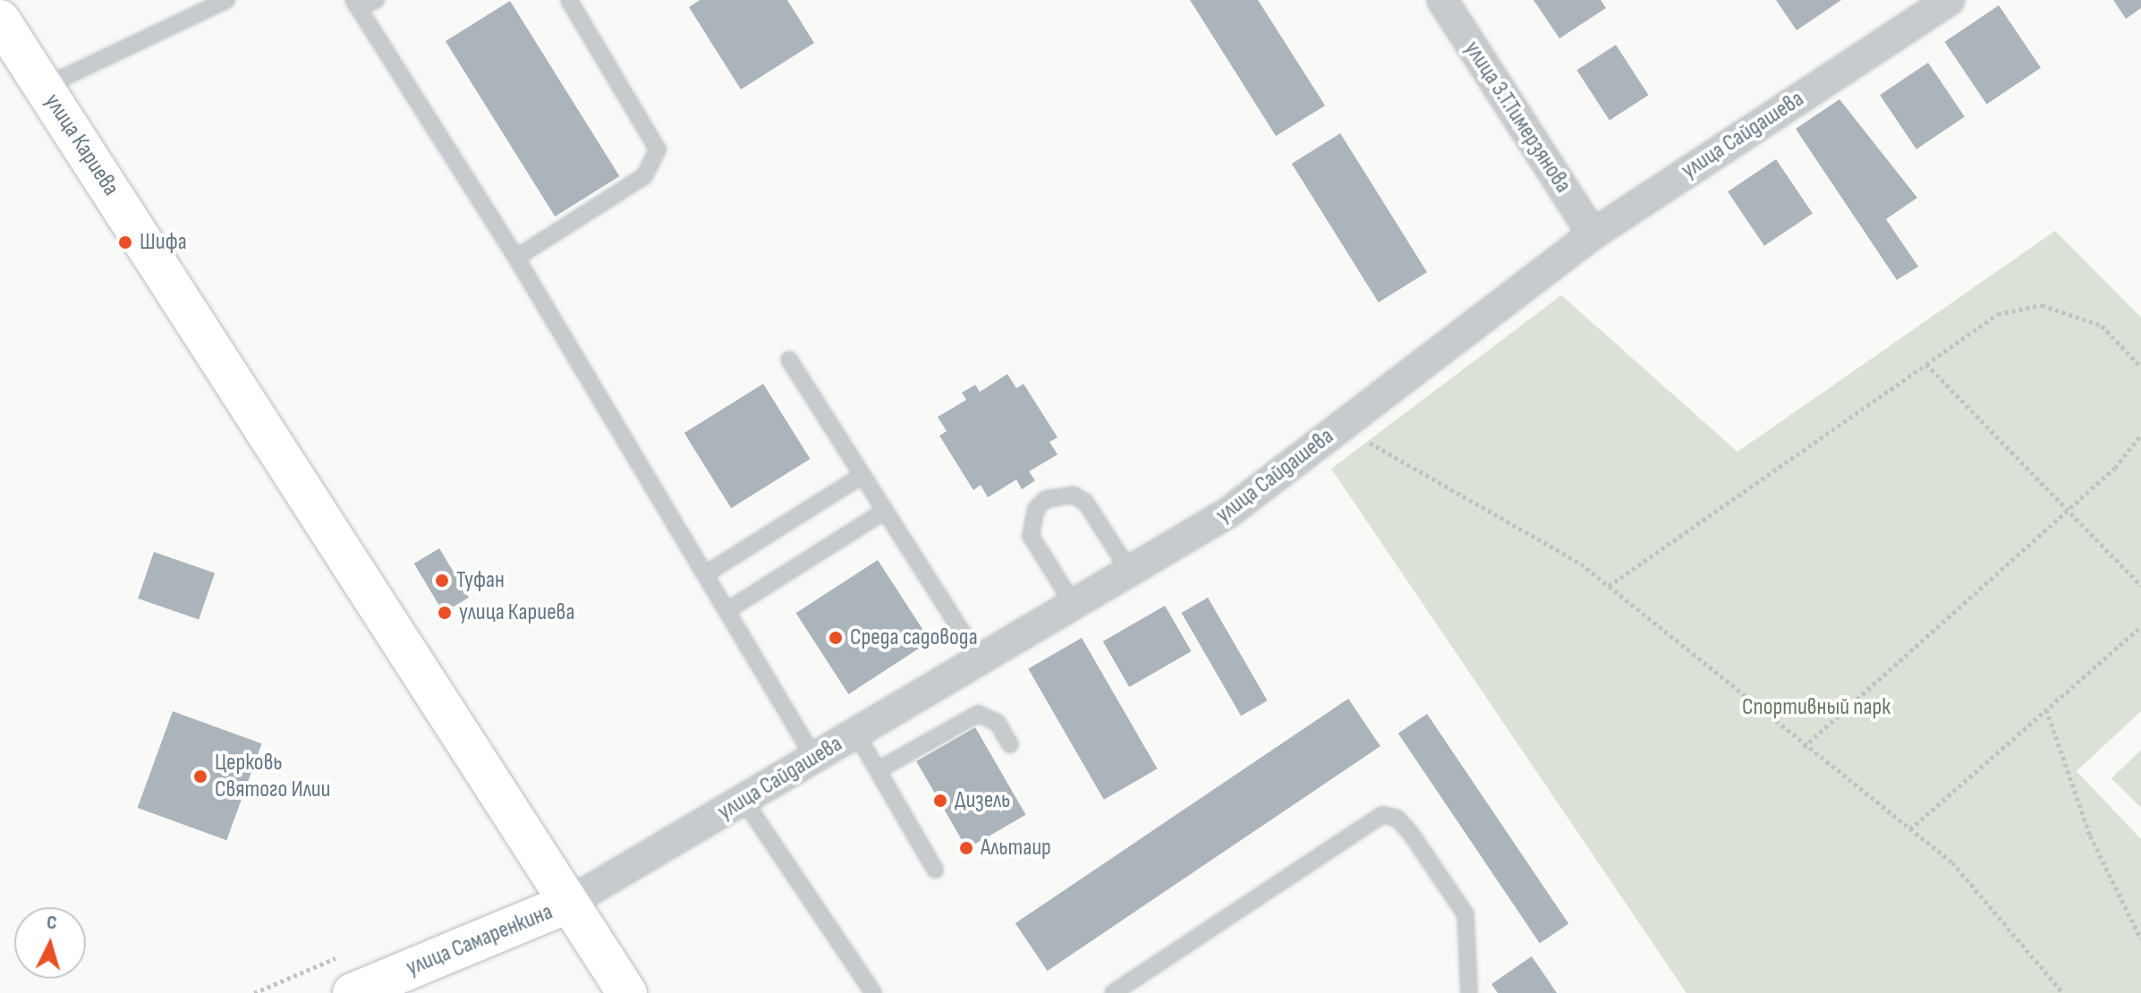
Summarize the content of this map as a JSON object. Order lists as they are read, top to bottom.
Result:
{
  "streets": {
    "main road": ["улица Кариева", "улица Самаренкина"],
    "street": ["улица З.Т.Тимерзянова", "улица Сайдашева"]
  },
  "crossings": [
    ["улица З.Т.Тимерзянова", "улица Сайдашева"],
    ["улица Сайдашева", "улица Кариева"],
    ["улица Сайдашева", "улица Самаренкина"],
    ["улица Кариева", "улица Самаренкина"]
  ],
  "parks": ["Спортивный парк"],
  "places": [
    "Шифа",
    "Туфан",
    "улица Кариева",
    "Среда садовода",
    "Церковь Святого Илии",
    "Дизель",
    "Альтаир"
  ],
  "north": "top"
}
